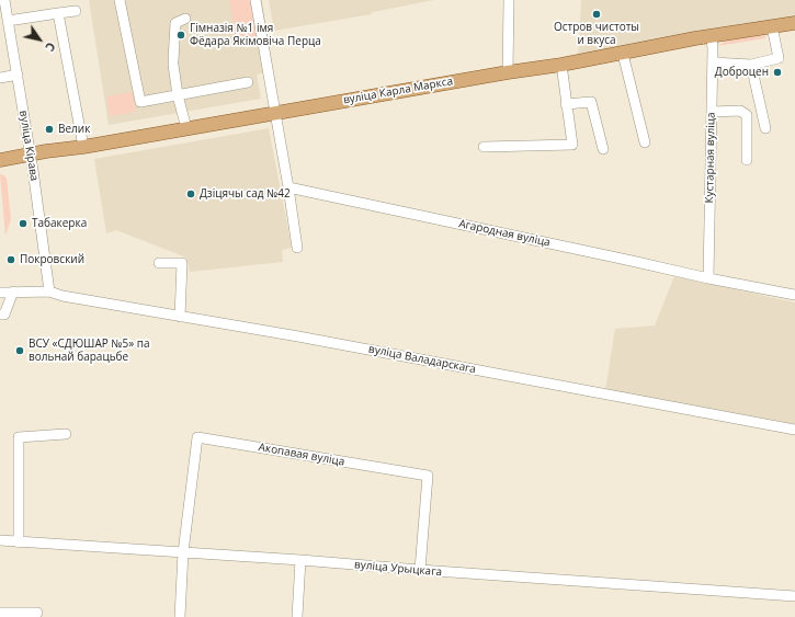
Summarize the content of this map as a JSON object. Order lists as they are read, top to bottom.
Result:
{
  "streets": {
    "main road": ["вуліца Карла Маркса"],
    "street": [
      "вуліца Кірава",
      "Кустарная вуліца",
      "Агародная вуліца",
      "вуліца Валадарскага",
      "Акопавая вуліца",
      "вуліца Урыцкага"
    ]
  },
  "crossings": [
    ["вуліца Карла Маркса", "вуліца Кірава"],
    ["вуліца Карла Маркса", "Кустарная вуліца"],
    ["вуліца Кірава", "вуліца Валадарскага"],
    ["Кустарная вуліца", "Агародная вуліца"],
    ["Акопавая вуліца", "вуліца Урыцкага"]
  ],
  "places": [
    "Остров чистоты и вкуса",
    "Гімназія №1 імя Фёдара Якімовіча Перца",
    "Доброцен",
    "Велик",
    "Дзіцячы сад №42",
    "Табакерка",
    "Покровский",
    "ВСУ «СДЮШАР №5» па вольнай барацьбе"
  ],
  "north": "bottom right"
}
